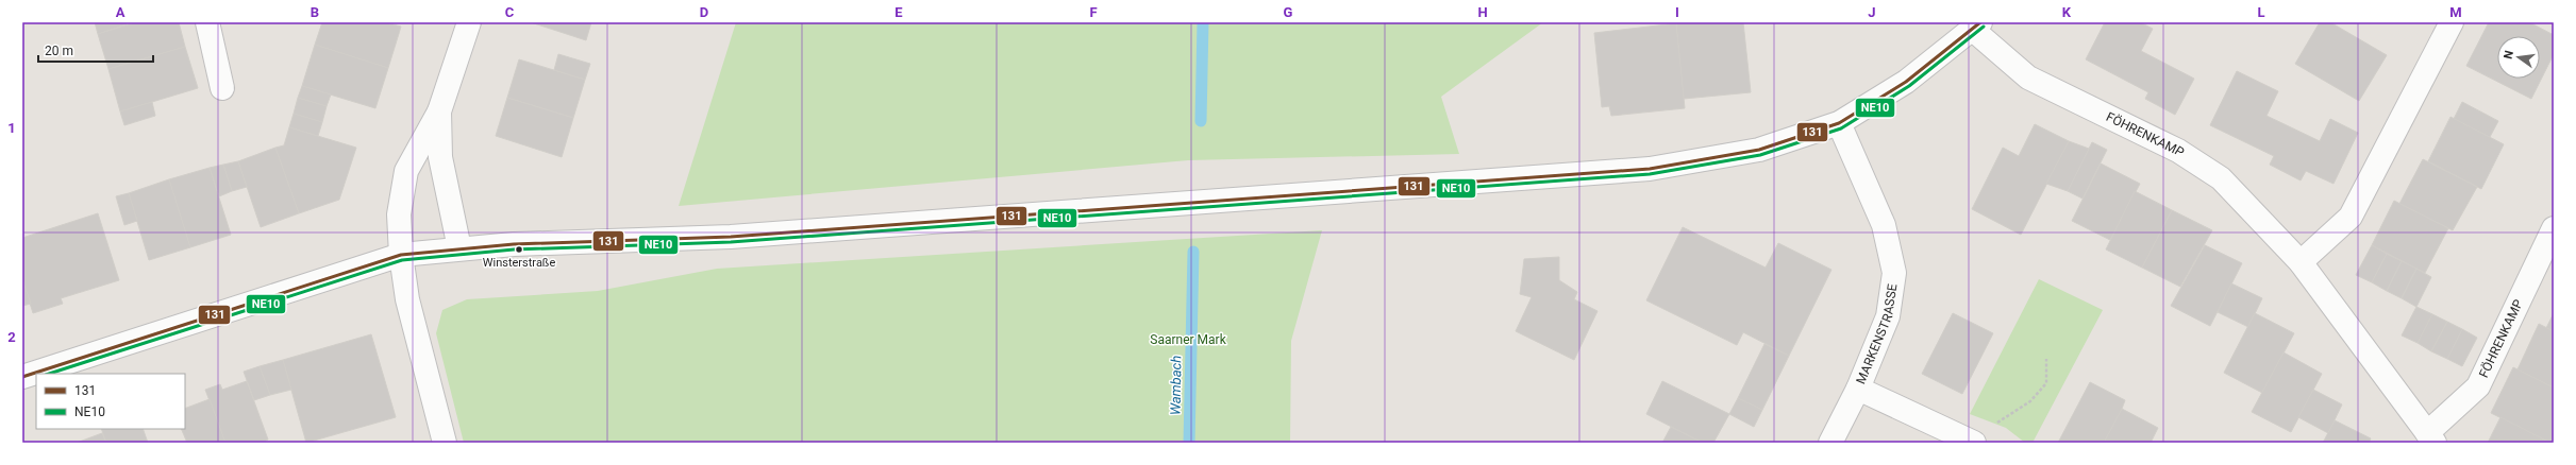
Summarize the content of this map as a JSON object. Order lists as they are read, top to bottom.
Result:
{
  "streets": {
    "street": ["FÖHRENKAMP", "MARKENSTRASSE"]
  },
  "water": ["Wambach"],
  "parks": ["Saarner Mark"],
  "places": ["Winsterstraße"],
  "lines": ["transit line 131", "transit line NE10"],
  "legend": ["131", "NE10"],
  "scale_bar": "20 m",
  "north": "left",
  "grid": {
    "columns": [
      "A",
      "B",
      "C",
      "D",
      "E",
      "F",
      "G",
      "H",
      "I",
      "J",
      "K",
      "L",
      "M"
    ],
    "rows": ["1", "2"]
  }
}
